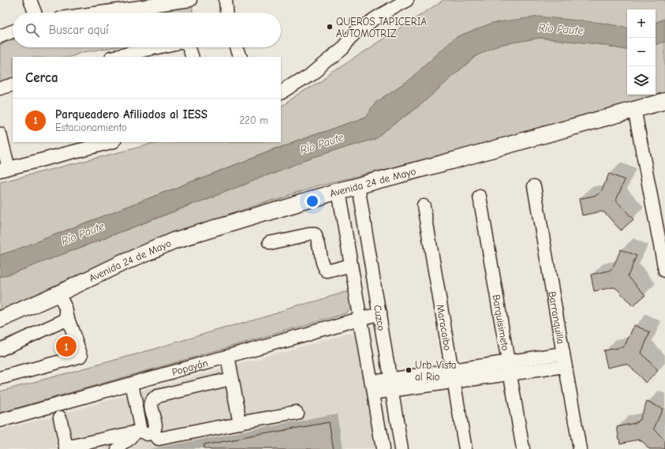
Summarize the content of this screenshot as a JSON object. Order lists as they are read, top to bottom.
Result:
{
  "streets": {
    "main road": ["Avenida 24 de Mayo"],
    "street": [
      "Cuzco",
      "Barranquilla",
      "Barquisimeto",
      "Maracaibo",
      "Popayán"
    ]
  },
  "crossings": [
    ["Avenida 24 de Mayo", "Cuzco"],
    ["Cuzco", "Popayán"]
  ],
  "water": ["Río Paute"],
  "places": ["QUEROS TAPICERIA AUTOMOTRIZ", "Urb. Vista al Rio"],
  "page": {
    "map_buttons": ["+", "−"],
    "search": "Buscar aquí",
    "heading": "Cerca",
    "list": [
      {
        "mark": "1",
        "name": "Parqueadero Afiliados al IESS",
        "note": "Estacionamiento",
        "value": "220 m"
      }
    ],
    "pins": "1"
  }
}
